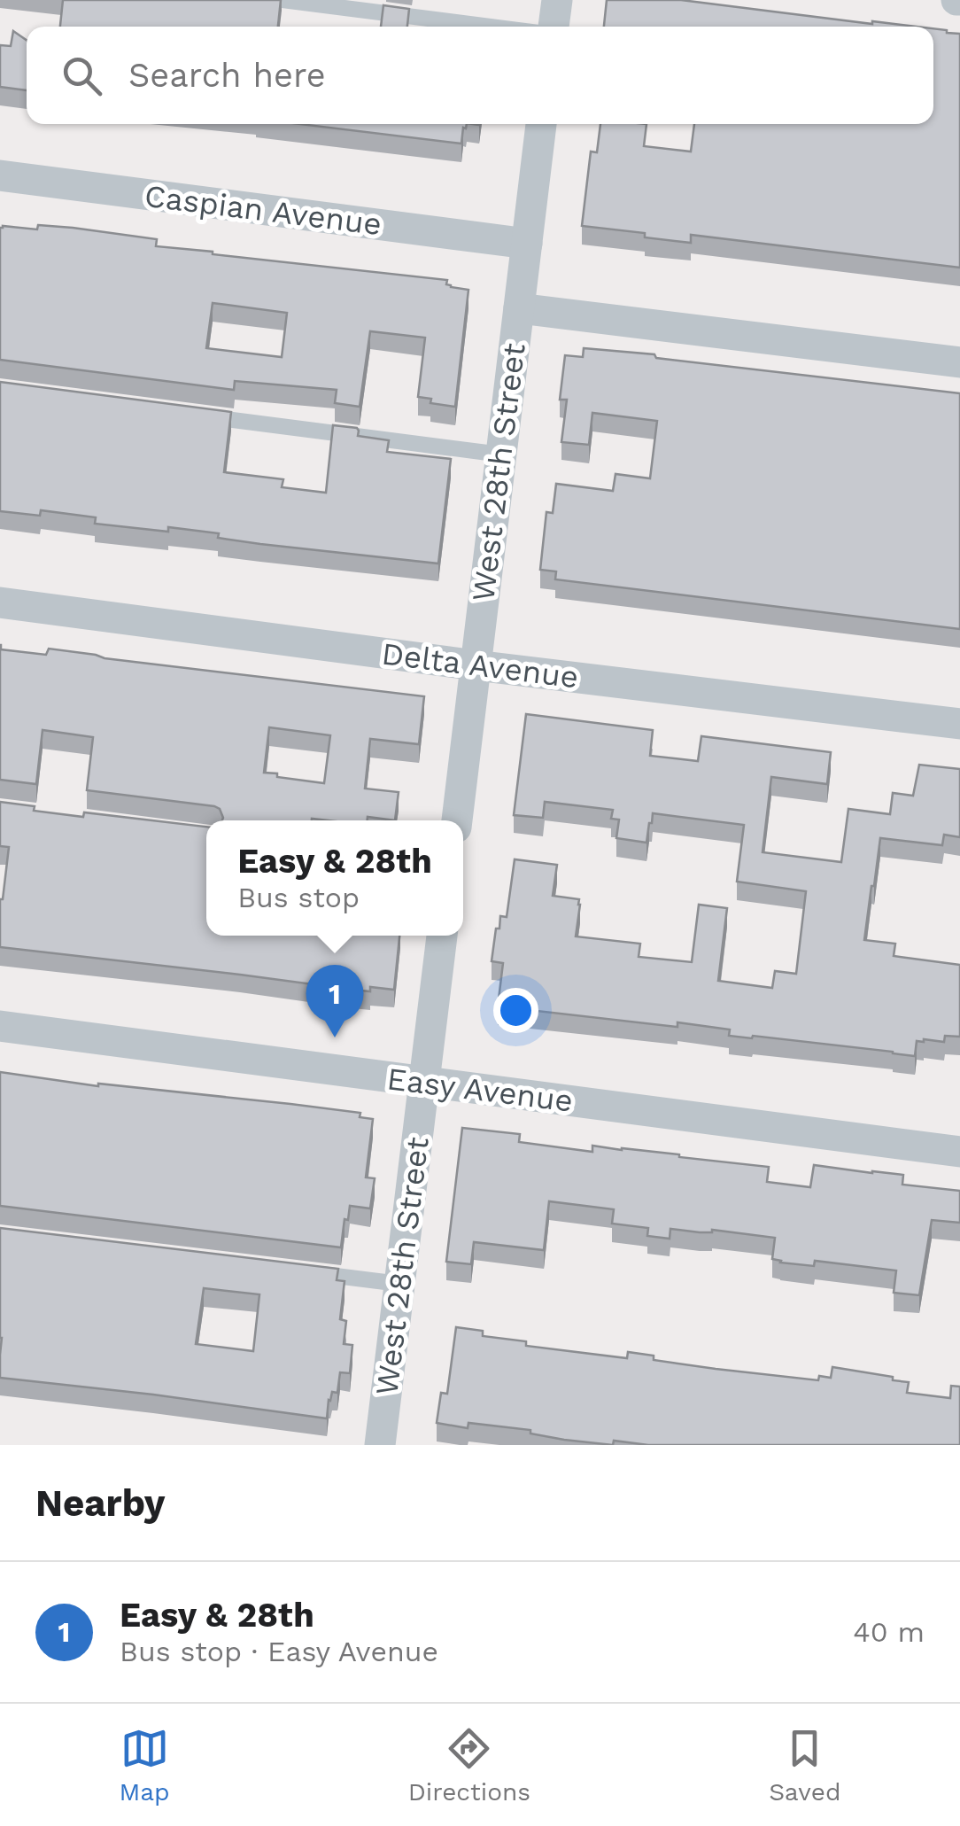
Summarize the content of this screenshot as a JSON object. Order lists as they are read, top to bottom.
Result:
{
  "streets": {
    "street": [
      "Caspian Avenue",
      "West 28th Street",
      "Delta Avenue",
      "Easy Avenue"
    ]
  },
  "crossings": [
    ["Caspian Avenue", "West 28th Street"],
    ["West 28th Street", "Delta Avenue"],
    ["West 28th Street", "Easy Avenue"]
  ],
  "page": {
    "search": "Search here",
    "popup": ["Easy & 28th", "Bus stop"],
    "pins": "1",
    "heading": "Nearby",
    "list": [
      {
        "mark": "1",
        "name": "Easy & 28th",
        "note": "Bus stop · Easy Avenue",
        "value": "40 m"
      }
    ],
    "nav": ["Map", "Directions", "Saved"]
  }
}
